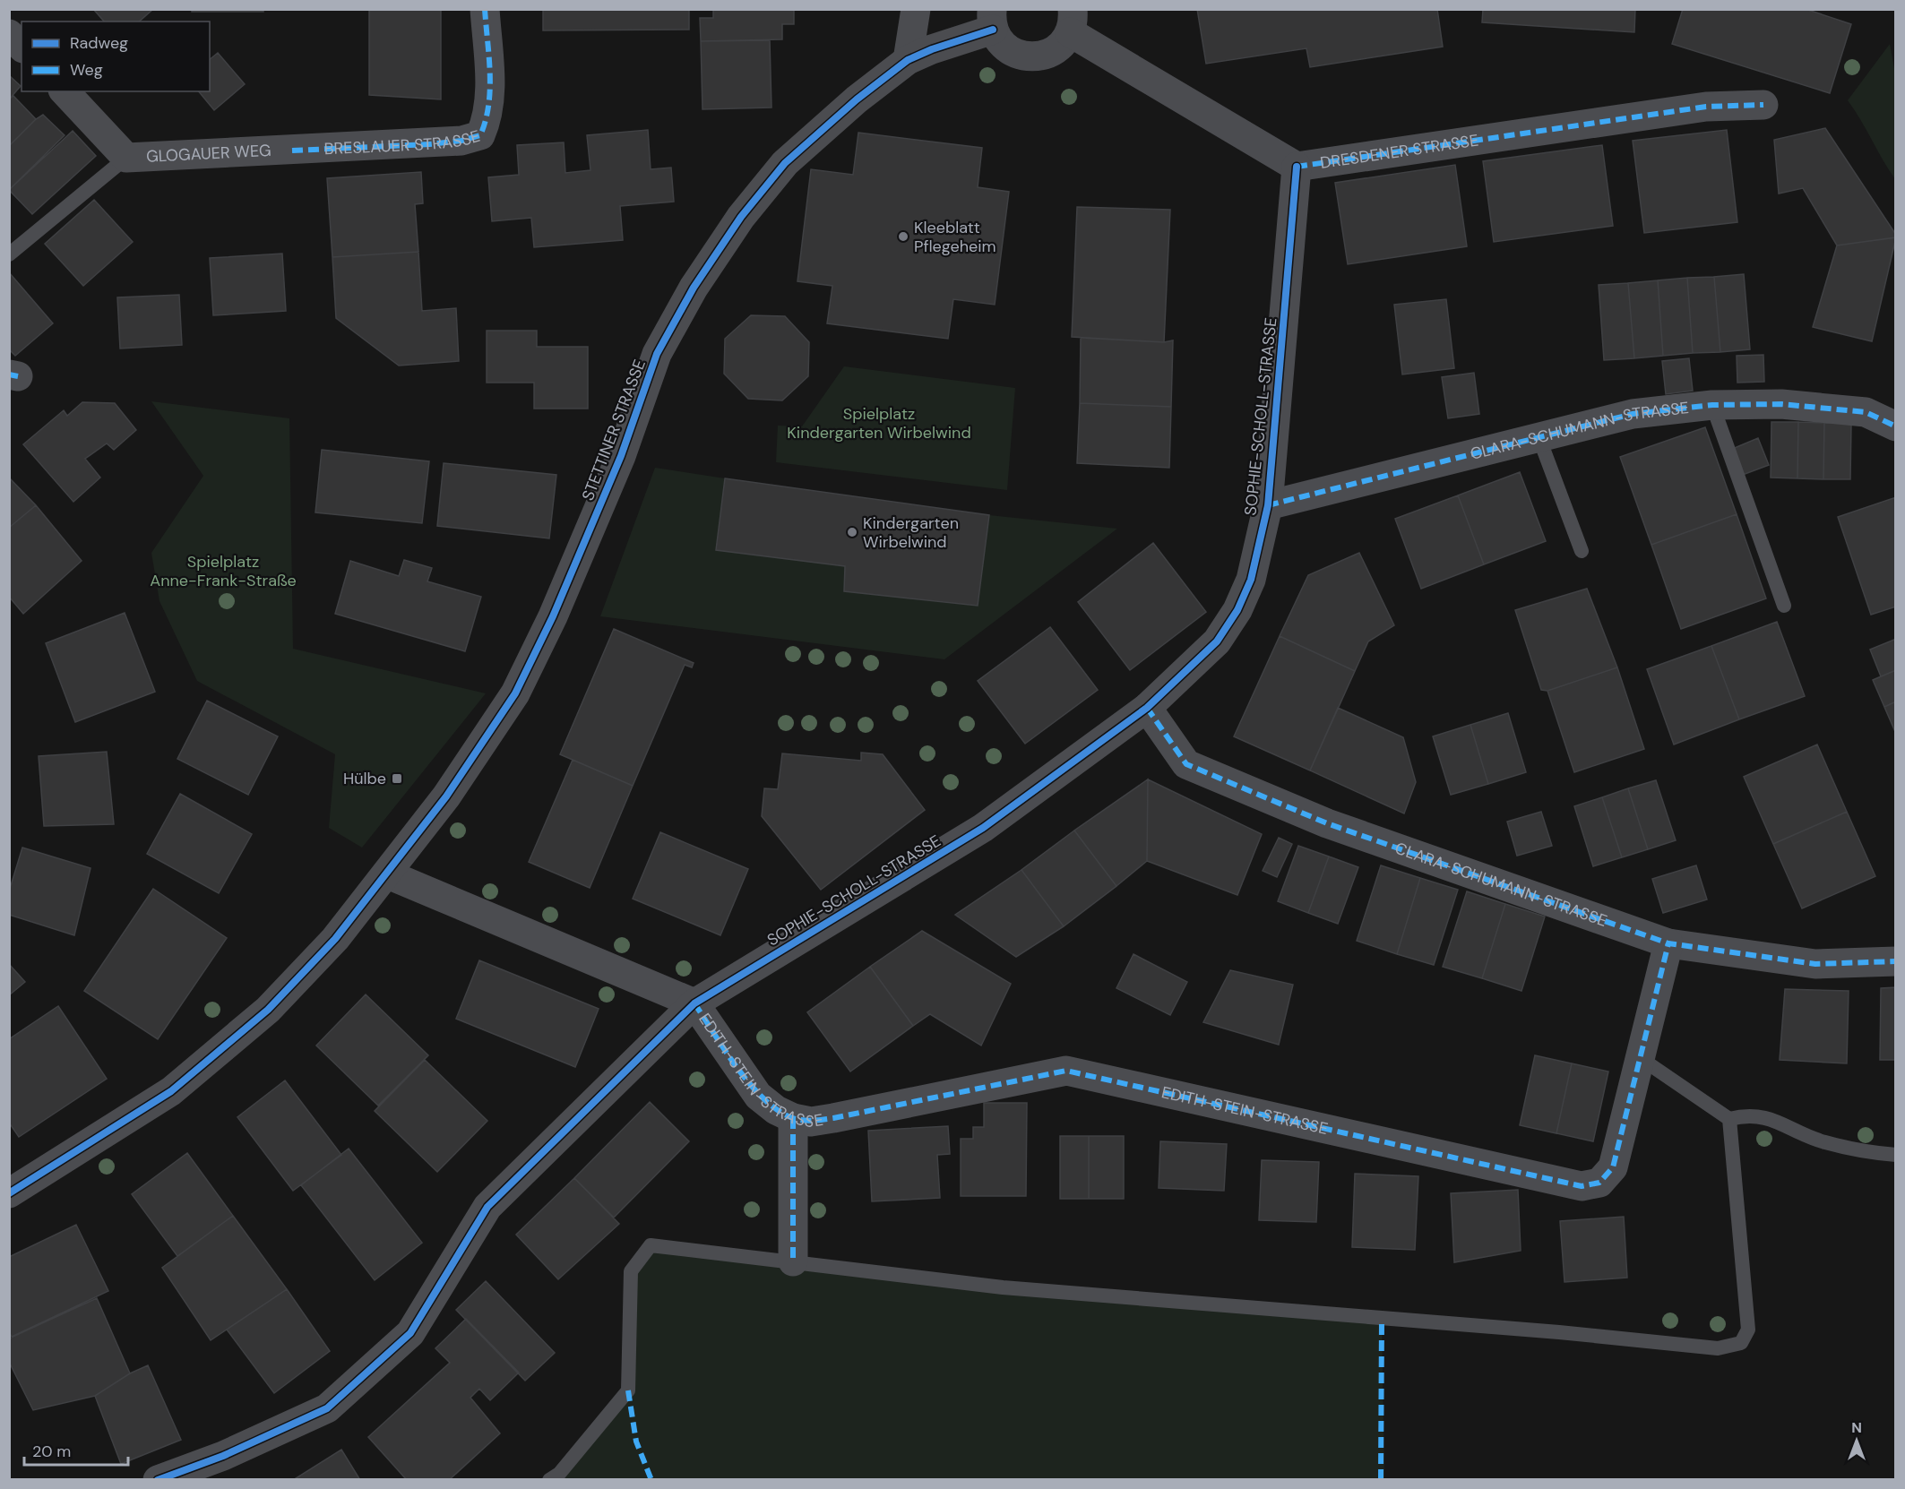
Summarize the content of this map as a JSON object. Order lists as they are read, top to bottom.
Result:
{
  "streets": {
    "street": [
      "BRESLAUER STRASSE",
      "DRESDENER STRASSE",
      "GLOGAUER WEG",
      "SOPHIE-SCHOLL-STRASSE",
      "STETTINER STRASSE",
      "CLARA-SCHUMANN-STRASSE",
      "EDITH-STEIN-STRASSE"
    ]
  },
  "crossings": [
    ["BRESLAUER STRASSE", "GLOGAUER WEG"],
    ["DRESDENER STRASSE", "SOPHIE-SCHOLL-STRASSE"],
    ["DRESDENER STRASSE", "STETTINER STRASSE"],
    ["SOPHIE-SCHOLL-STRASSE", "CLARA-SCHUMANN-STRASSE"],
    ["SOPHIE-SCHOLL-STRASSE", "EDITH-STEIN-STRASSE"],
    ["CLARA-SCHUMANN-STRASSE", "EDITH-STEIN-STRASSE"]
  ],
  "parks": ["Spielplatz Kindergarten Wirbelwind", "Spielplatz Anne-Frank-Straße"],
  "places": {
    "other": ["Kleeblatt Pflegeheim", "Kindergarten Wirbelwind"],
    "transit": ["Hülbe"]
  },
  "legend": ["Radweg", "Weg"],
  "scale_bar": "20 m",
  "north": "top"
}
